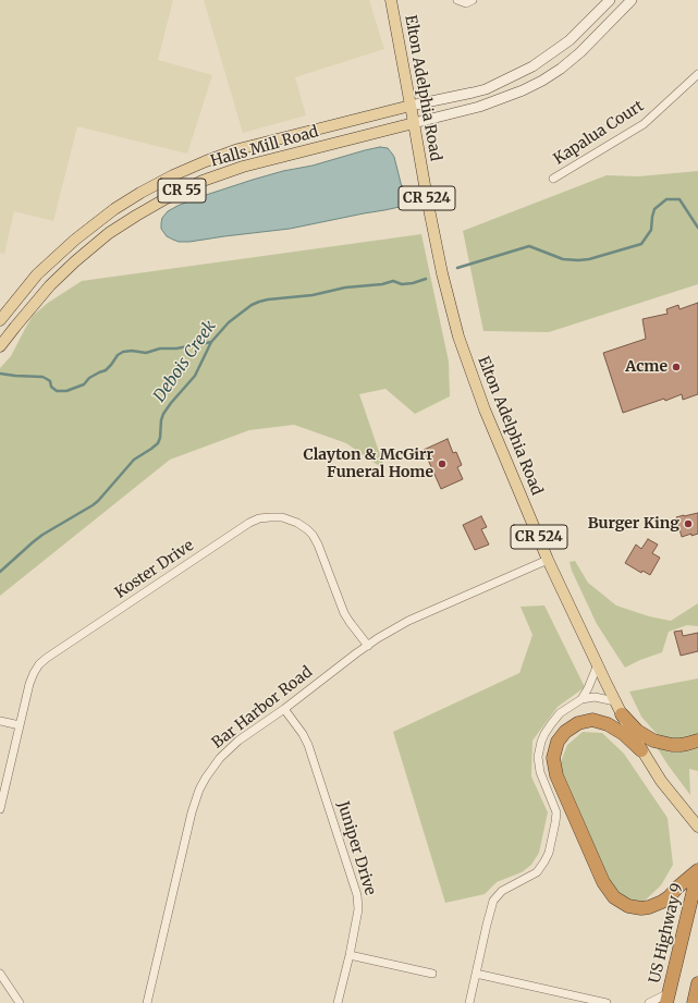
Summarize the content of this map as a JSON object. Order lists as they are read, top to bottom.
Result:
{
  "streets": {
    "highway": ["US Highway 9"],
    "main road": [
      "Elton Adelphia Road",
      "Halls Mill Road",
      "CR 55",
      "CR 524"
    ],
    "street": [
      "Kapalua Court",
      "Koster Drive",
      "Bar Harbor Road",
      "Juniper Drive"
    ]
  },
  "crossings": [
    ["Elton Adelphia Road", "Halls Mill Road"],
    ["Elton Adelphia Road", "Bar Harbor Road"],
    ["Koster Drive", "Bar Harbor Road"],
    ["Bar Harbor Road", "Juniper Drive"]
  ],
  "water": ["Debois Creek"],
  "places": ["Acme", "Clayton & McGirr Funeral Home", "Burger King"]
}
